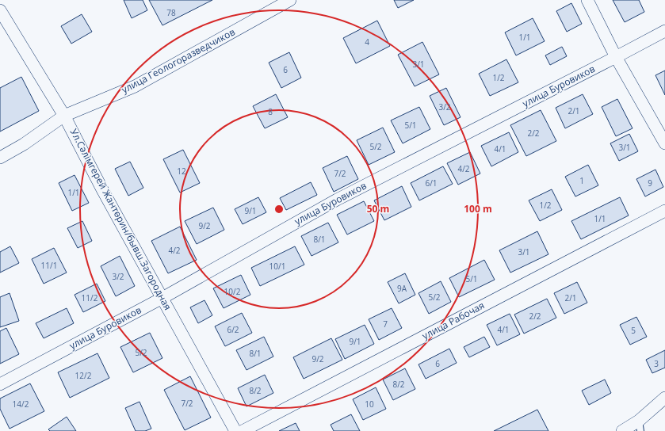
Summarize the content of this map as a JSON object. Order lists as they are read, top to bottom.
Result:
{
  "streets": {
    "street": [
      "улица Геологоразведчиков",
      "улица Буровиков",
      "Ул.Сәлімгерей Жантөрин/бывш.Загородная",
      "улица Рабочая"
    ]
  },
  "crossings": [
    ["улица Геологоразведчиков", "Ул.Сәлімгерей Жантөрин/бывш.Загородная"],
    ["улица Буровиков", "Ул.Сәлімгерей Жантөрин/бывш.Загородная"]
  ],
  "house_numbers": [
    "78",
    "1/1",
    "4",
    "3/1",
    "6",
    "1/2",
    "3/2",
    "2/1",
    "8",
    "5/1",
    "2/2",
    "5/2",
    "3/1",
    "4/1",
    "4/2",
    "12",
    "7/2",
    "1",
    "6/1",
    "9",
    "1/1",
    "1/2",
    "9/1",
    "1/1",
    "9/2",
    "8/1",
    "4/2",
    "3/1",
    "11/1",
    "10/1",
    "3/2",
    "5/1",
    "9А",
    "10/2",
    "5/2",
    "11/2",
    "2/1",
    "2/2",
    "7",
    "6/2",
    "4/1",
    "5",
    "9/1",
    "5/2",
    "8/1",
    "9/2",
    "6",
    "3",
    "12/2",
    "8/2",
    "8/2",
    "7/2",
    "14/2",
    "10"
  ],
  "rings": ["50 m", "100 m"]
}
